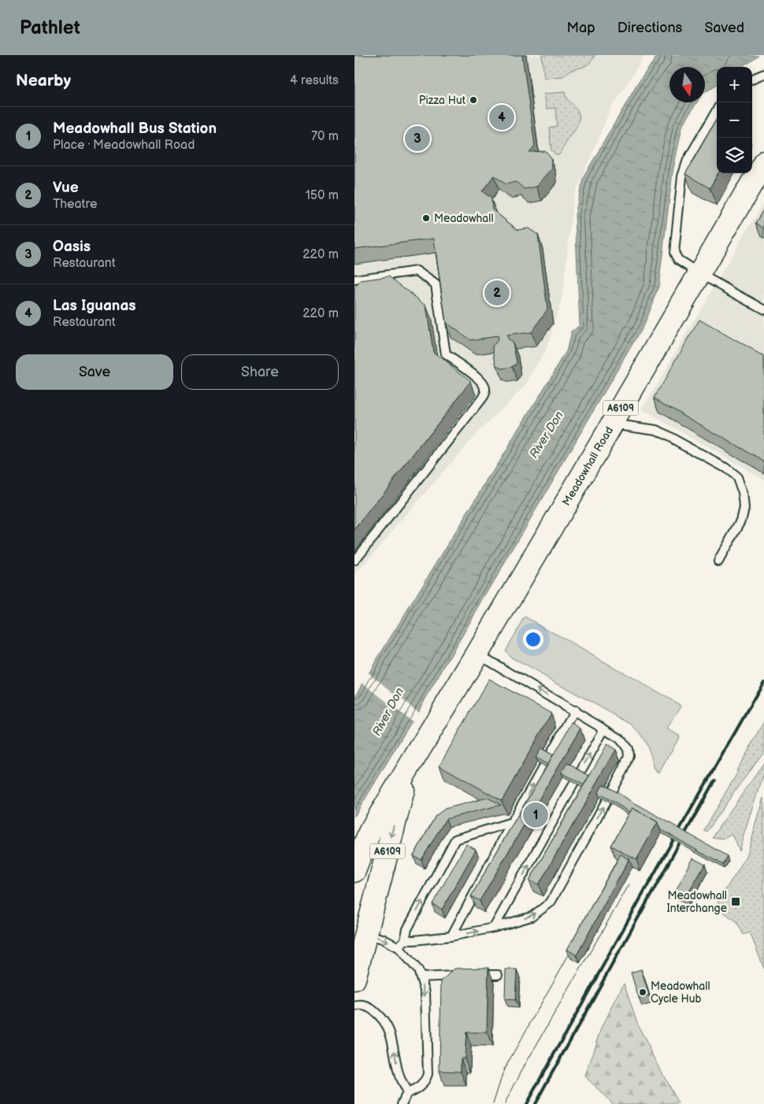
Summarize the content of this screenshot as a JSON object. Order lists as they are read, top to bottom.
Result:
{
  "streets": {
    "main road": ["A6109", "Meadowhall Road"]
  },
  "water": ["River Don"],
  "places": {
    "other": ["Pizza Hut", "Meadowhall", "Meadowhall Cycle Hub"],
    "transit": ["Meadowhall Interchange"]
  },
  "north": "bottom",
  "page": {
    "header": "Pathlet",
    "nav": ["Map", "Directions", "Saved"],
    "heading": ["Nearby", "4 results"],
    "map_buttons": ["+", "−"],
    "pins": [
      "4",
      "3",
      "2",
      "1"
    ],
    "list": [
      {
        "mark": "1",
        "name": "Meadowhall Bus Station",
        "note": "Place · Meadowhall Road",
        "value": "70 m"
      },
      {
        "mark": "2",
        "name": "Vue",
        "note": "Theatre",
        "value": "150 m"
      },
      {
        "mark": "3",
        "name": "Oasis",
        "note": "Restaurant",
        "value": "220 m"
      },
      {
        "mark": "4",
        "name": "Las Iguanas",
        "note": "Restaurant",
        "value": "220 m"
      }
    ],
    "buttons": ["Save", "Share"]
  }
}
